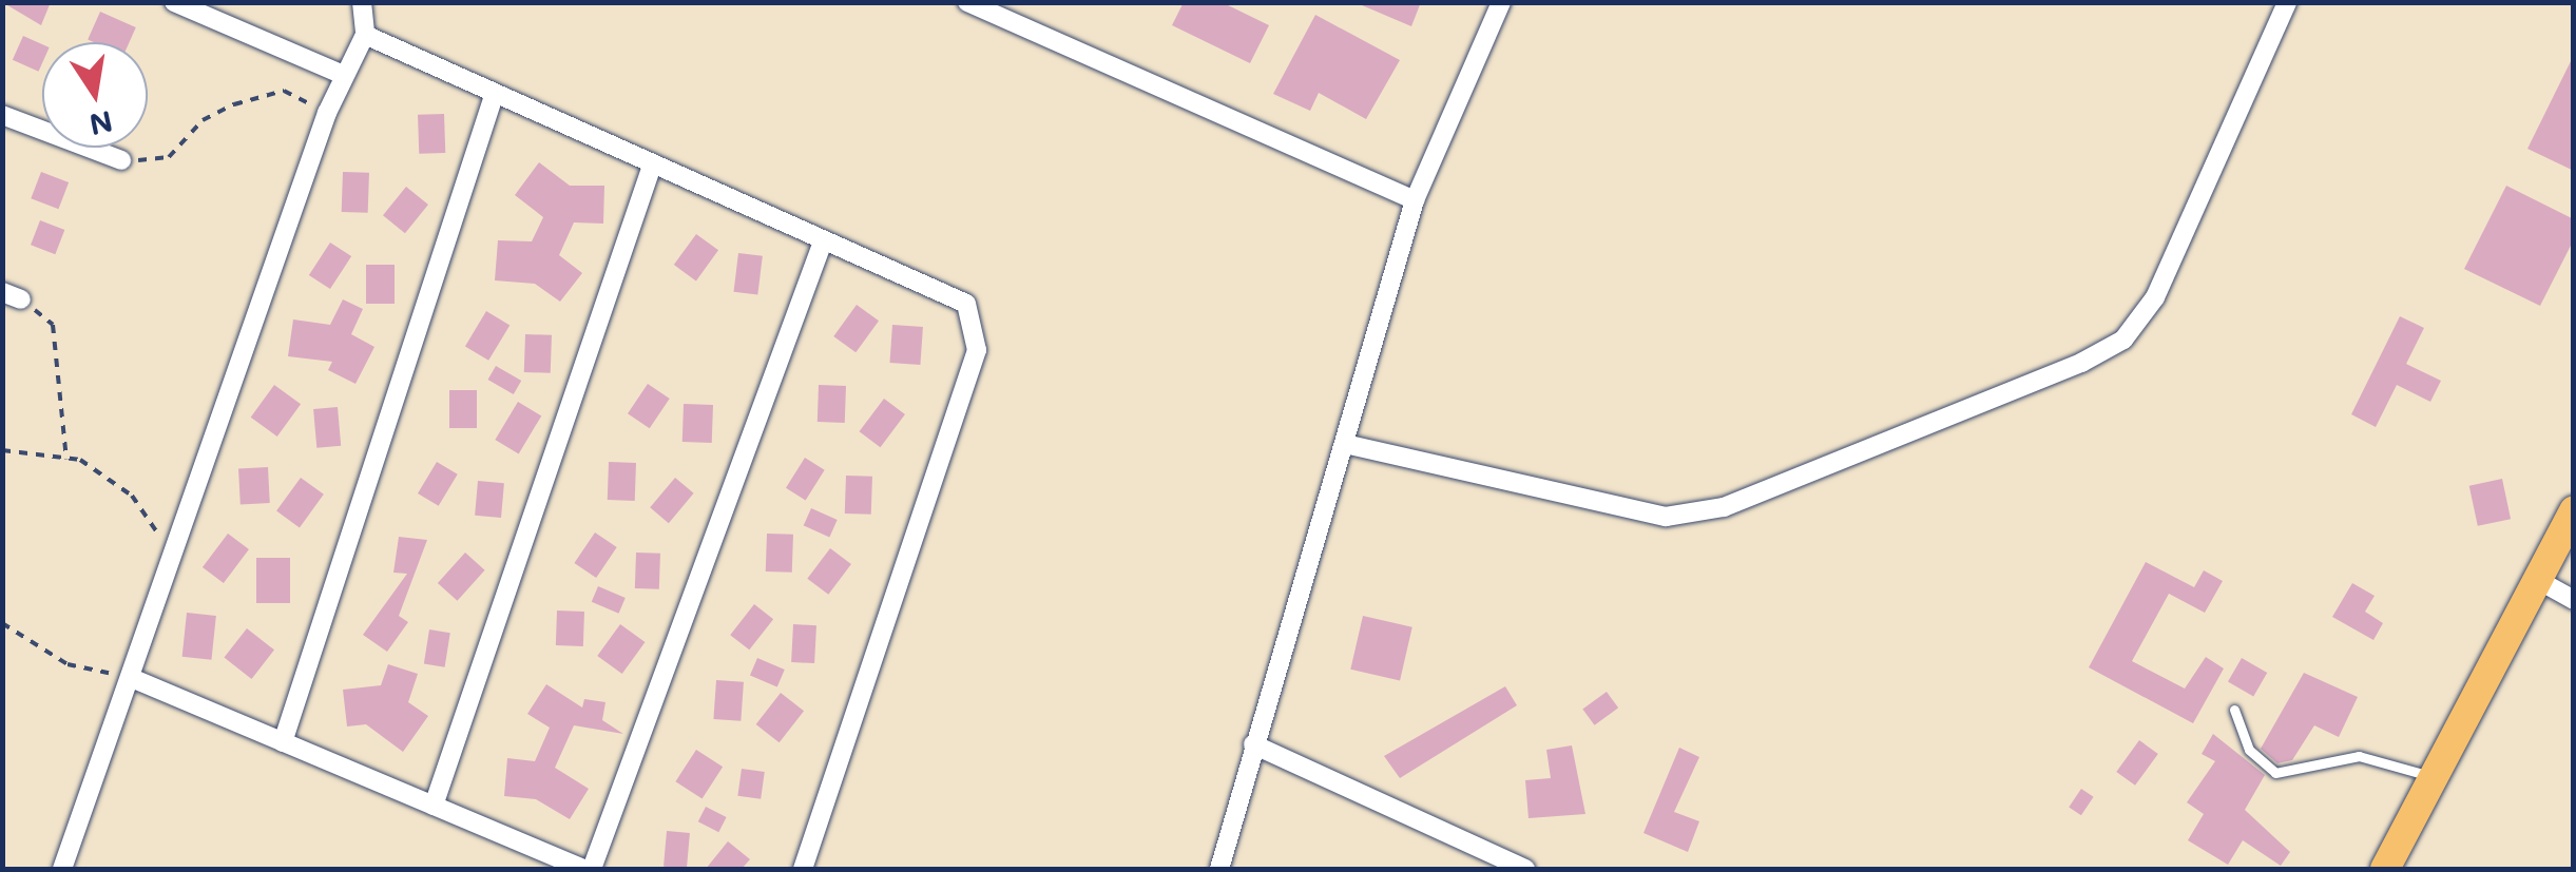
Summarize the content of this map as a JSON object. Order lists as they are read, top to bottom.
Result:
{
  "north": "bottom"
}
